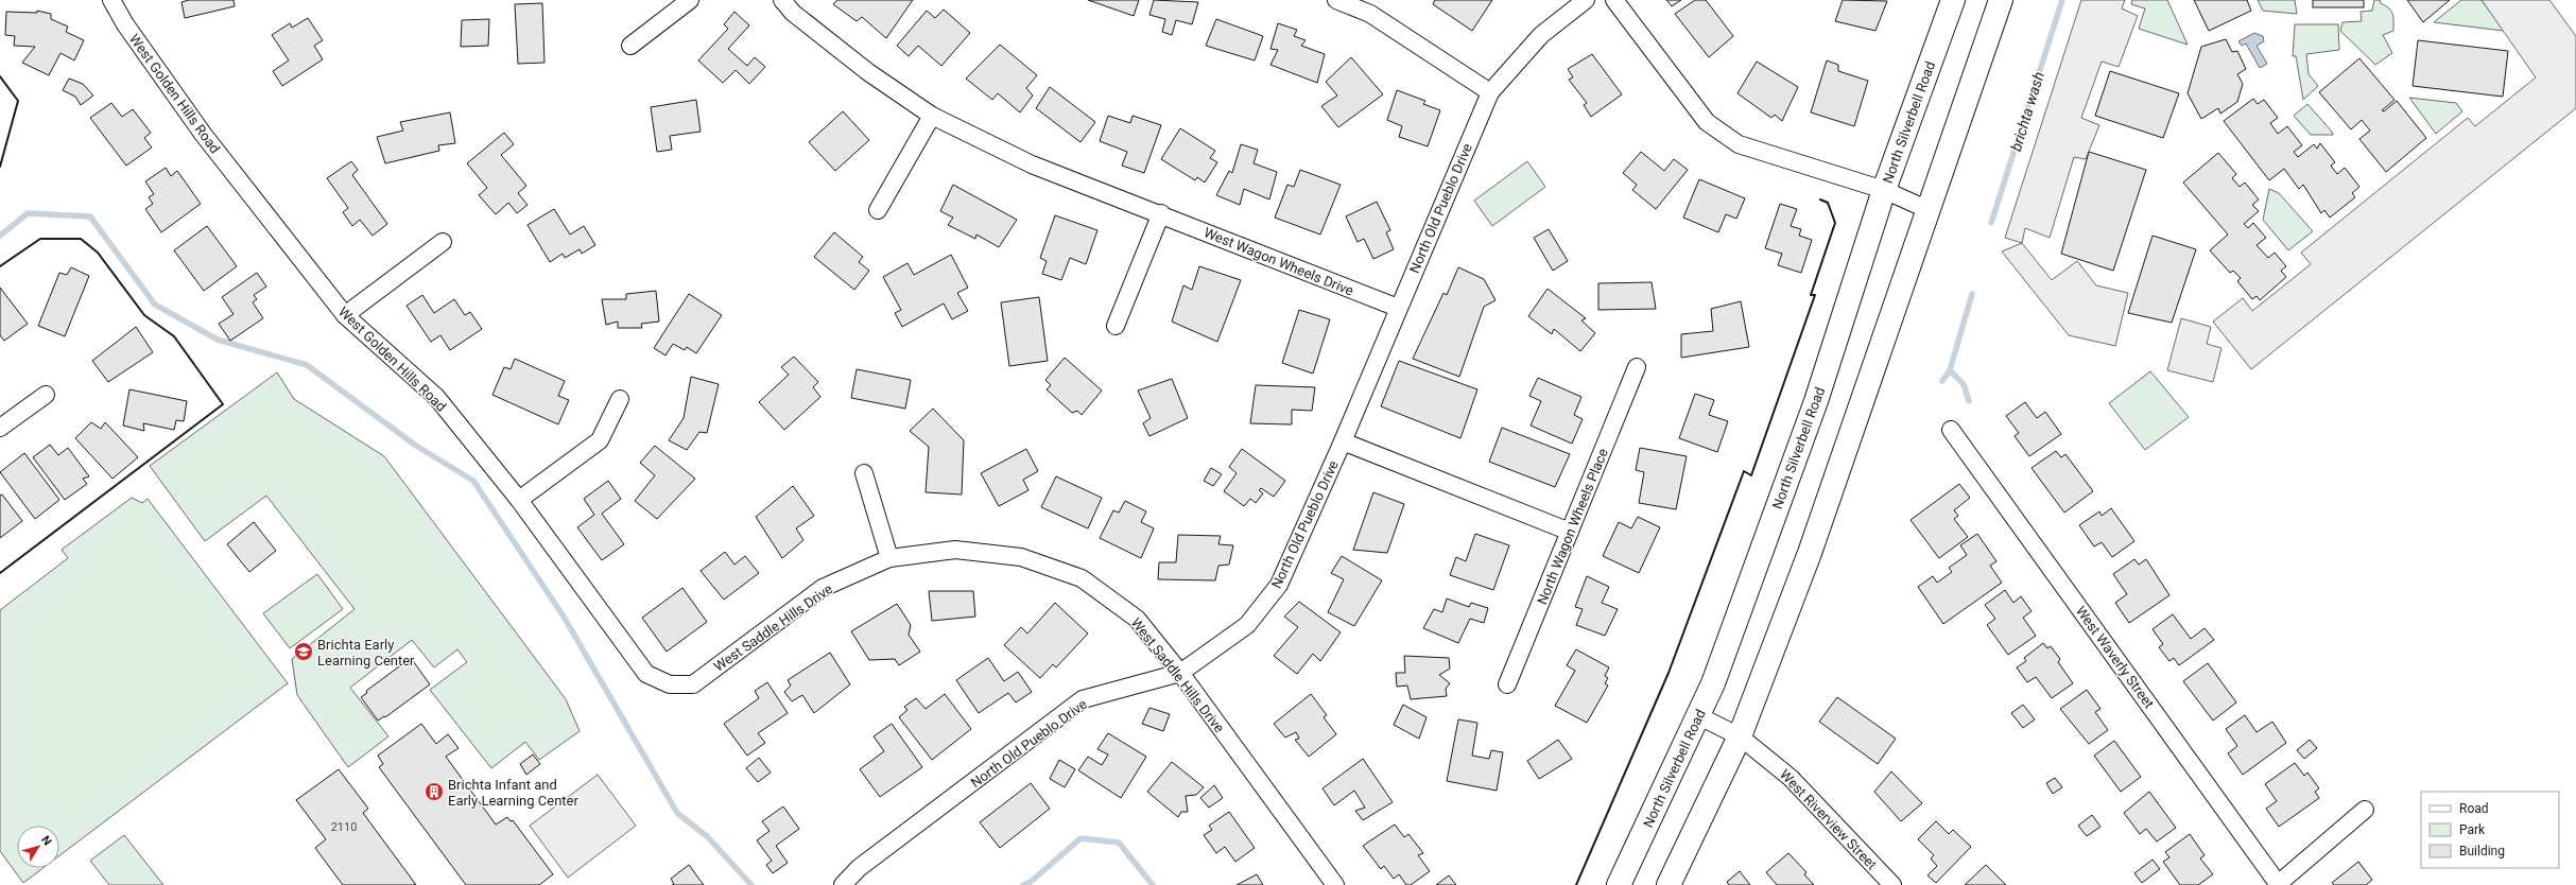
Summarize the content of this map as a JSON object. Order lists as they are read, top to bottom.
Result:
{
  "streets": {
    "main road": ["North Silverbell Road"],
    "street": [
      "West Golden Hills Road",
      "North Old Pueblo Drive",
      "West Wagon Wheels Drive",
      "North Wagon Wheels Place",
      "West Saddle Hills Drive",
      "West Waverly Street",
      "West Riverview Street"
    ]
  },
  "crossings": [
    ["West Golden Hills Road", "West Saddle Hills Drive"],
    ["North Silverbell Road", "West Riverview Street"],
    ["North Old Pueblo Drive", "West Wagon Wheels Drive"],
    ["North Old Pueblo Drive", "West Saddle Hills Drive"]
  ],
  "water": ["brichta wash"],
  "places": {
    "school or university": ["Brichta Early Learning Center"],
    "building": ["Brichta Infant and Early Learning Center"]
  },
  "house_numbers": ["2110"],
  "legend": ["Road", "Park", "Building"],
  "north": "top right"
}
